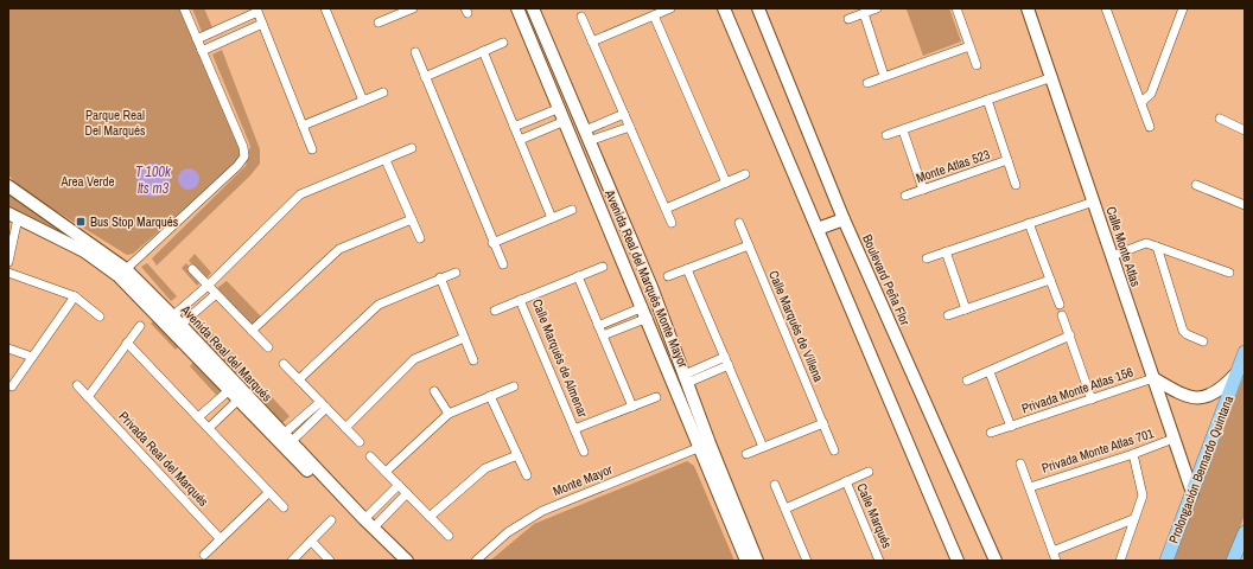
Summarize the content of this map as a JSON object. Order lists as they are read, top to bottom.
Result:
{
  "streets": {
    "main road": ["Prolongación Bernardo Quintana"],
    "street": [
      "Monte Atlas 523",
      "Calle Monte Atlas",
      "Avenida Real del Marqués Monte Mayor",
      "Boulevard Peña Flor",
      "Calle Marqués de Villena",
      "Avenida Real del Marqués",
      "Calle Marqués de Almenar",
      "Privada Monte Atlas 156",
      "Privada Monte Atlas 701",
      "Privada Real del Marqués",
      "Monte Mayor",
      "Calle Marqués"
    ]
  },
  "crossings": [
    ["Calle Monte Atlas", "Privada Monte Atlas 156"],
    ["Calle Monte Atlas", "Privada Monte Atlas 701"],
    ["Calle Monte Atlas", "Prolongación Bernardo Quintana"],
    ["Avenida Real del Marqués Monte Mayor", "Monte Mayor"]
  ],
  "water": ["T 100k lts m3"],
  "parks": ["Parque Real Del Marqués", "Area Verde"],
  "places": {
    "transit": ["Bus Stop Marqués"]
  }
}
